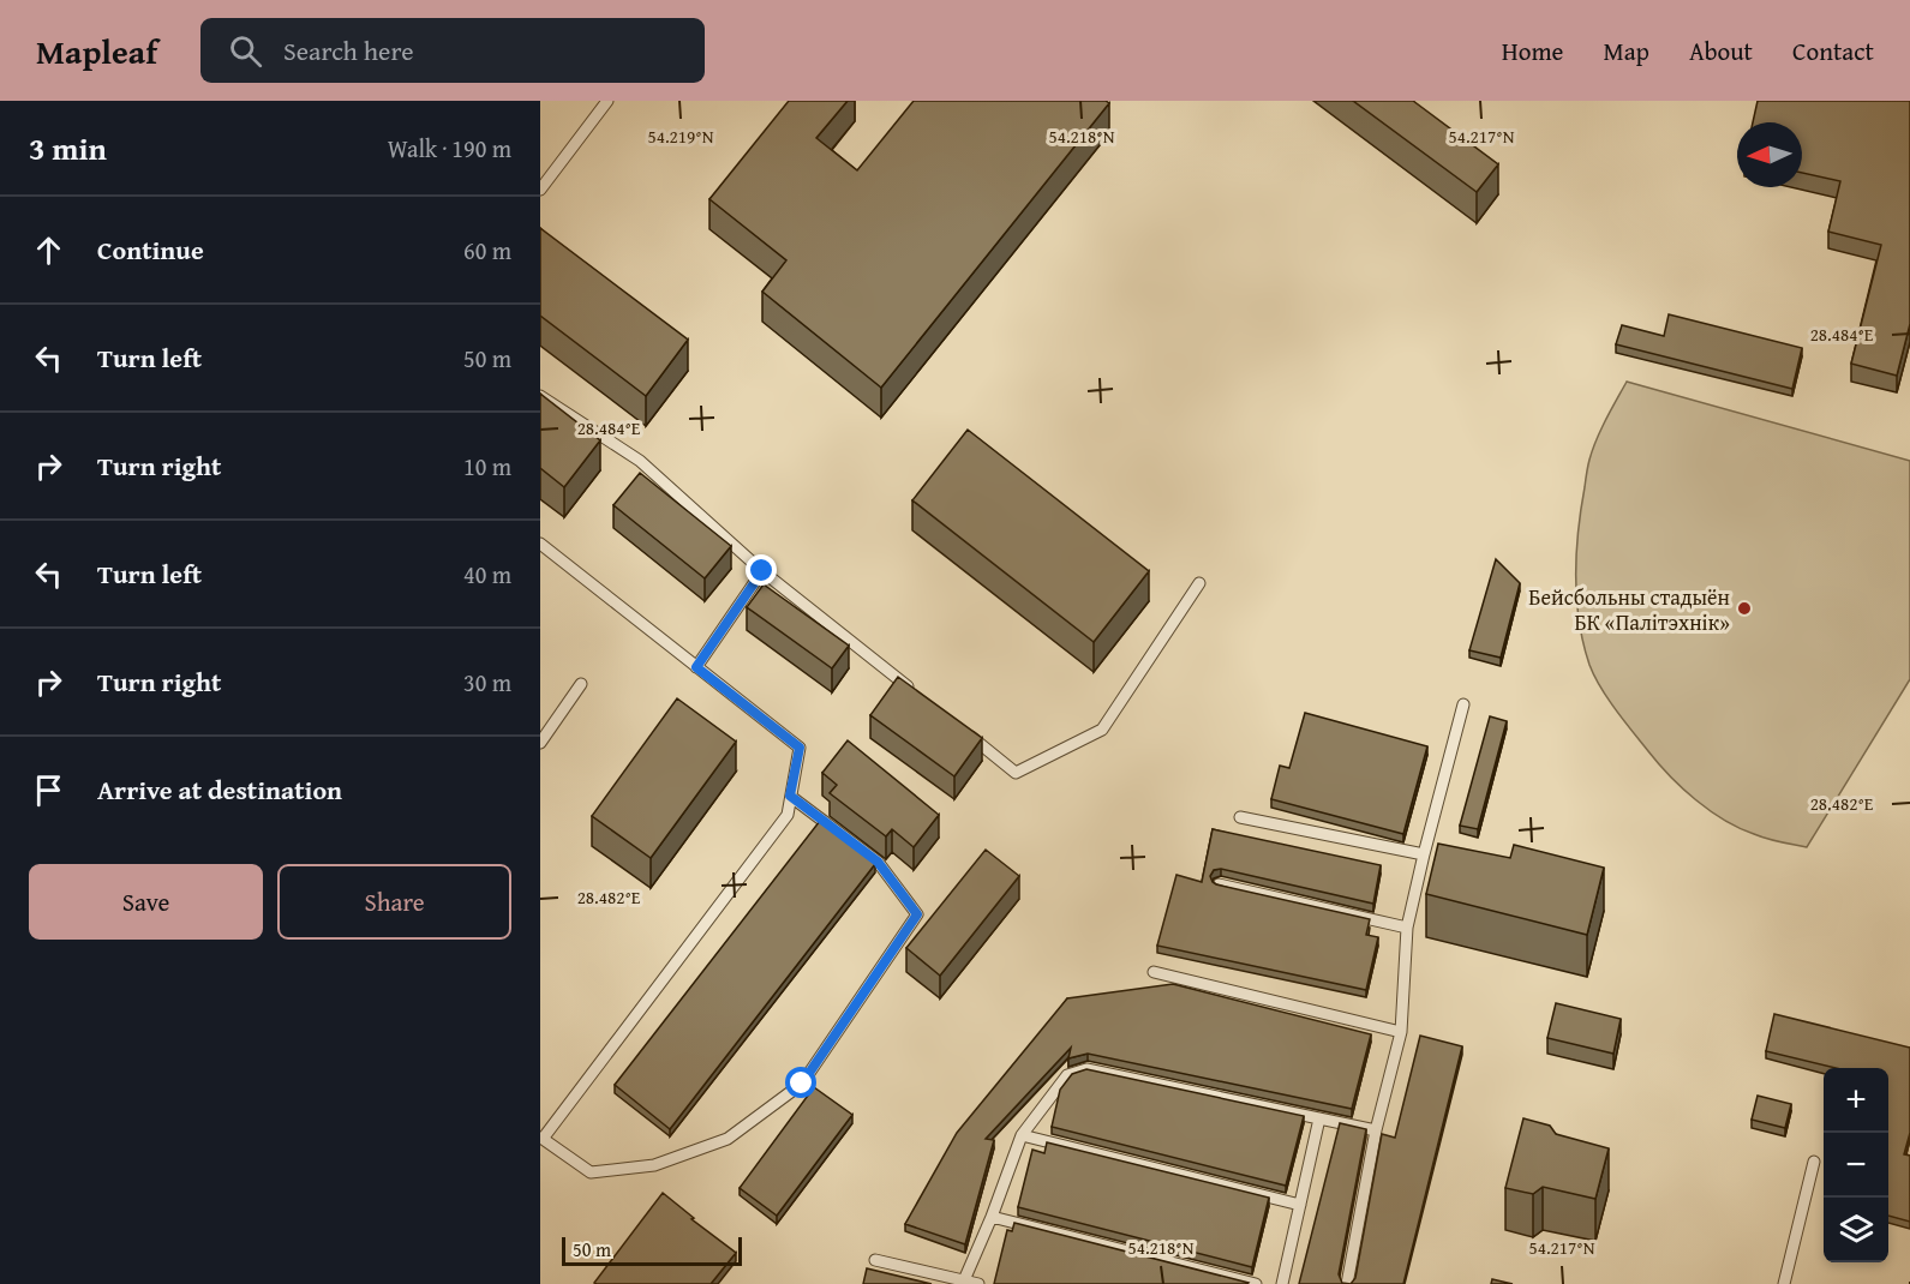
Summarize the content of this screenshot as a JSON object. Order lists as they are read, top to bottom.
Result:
{
  "places": ["Бейсбольны стадыён БК «Палітэхнік»"],
  "scale_bar": "50 m",
  "north": "left",
  "page": {
    "header": "Mapleaf",
    "search": "Search here",
    "nav": [
      "Home",
      "Map",
      "About",
      "Contact"
    ],
    "heading": ["3 min", "Walk · 190 m"],
    "list": [
      ["Continue", "60 m"],
      ["Turn left", "50 m"],
      ["Turn right", "10 m"],
      ["Turn left", "40 m"],
      ["Turn right", "30 m"],
      "Arrive at destination"
    ],
    "buttons": ["Save", "Share"],
    "map_buttons": ["+", "−"],
    "scale": "50 m"
  },
  "coordinates": [
    "54.219°N",
    "54.218°N",
    "54.217°N",
    "28.484°E",
    "28.482°E"
  ]
}
